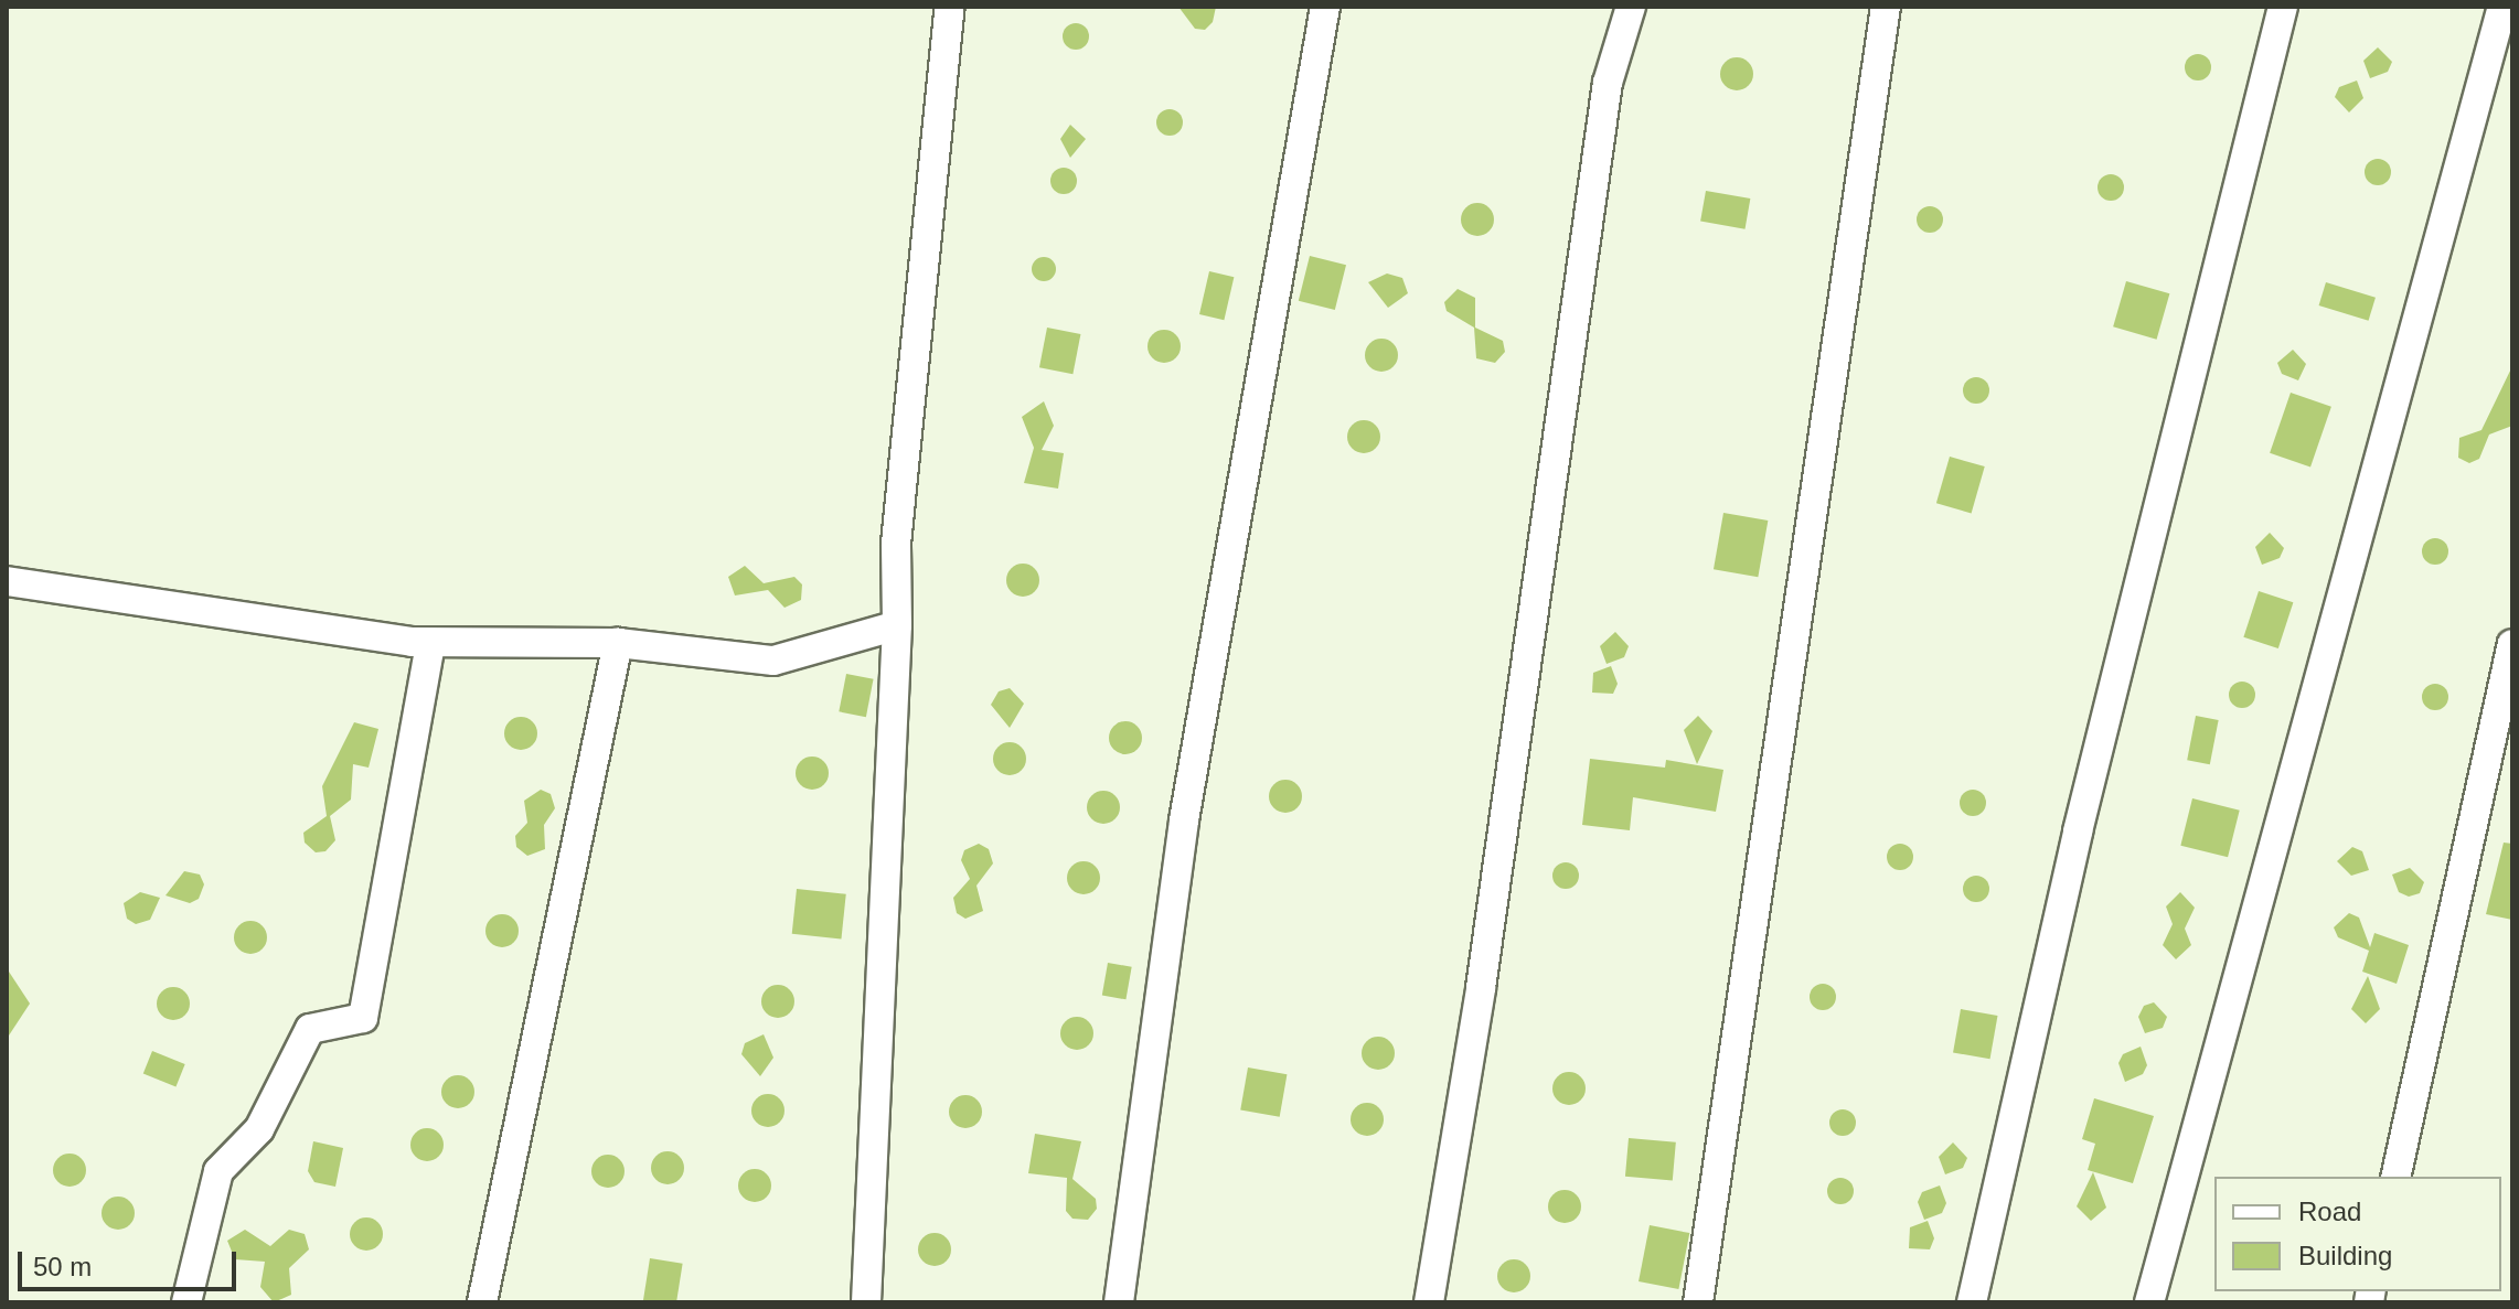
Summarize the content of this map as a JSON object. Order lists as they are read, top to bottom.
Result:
{
  "legend": ["Road", "Building"],
  "scale_bar": "50 m"
}
